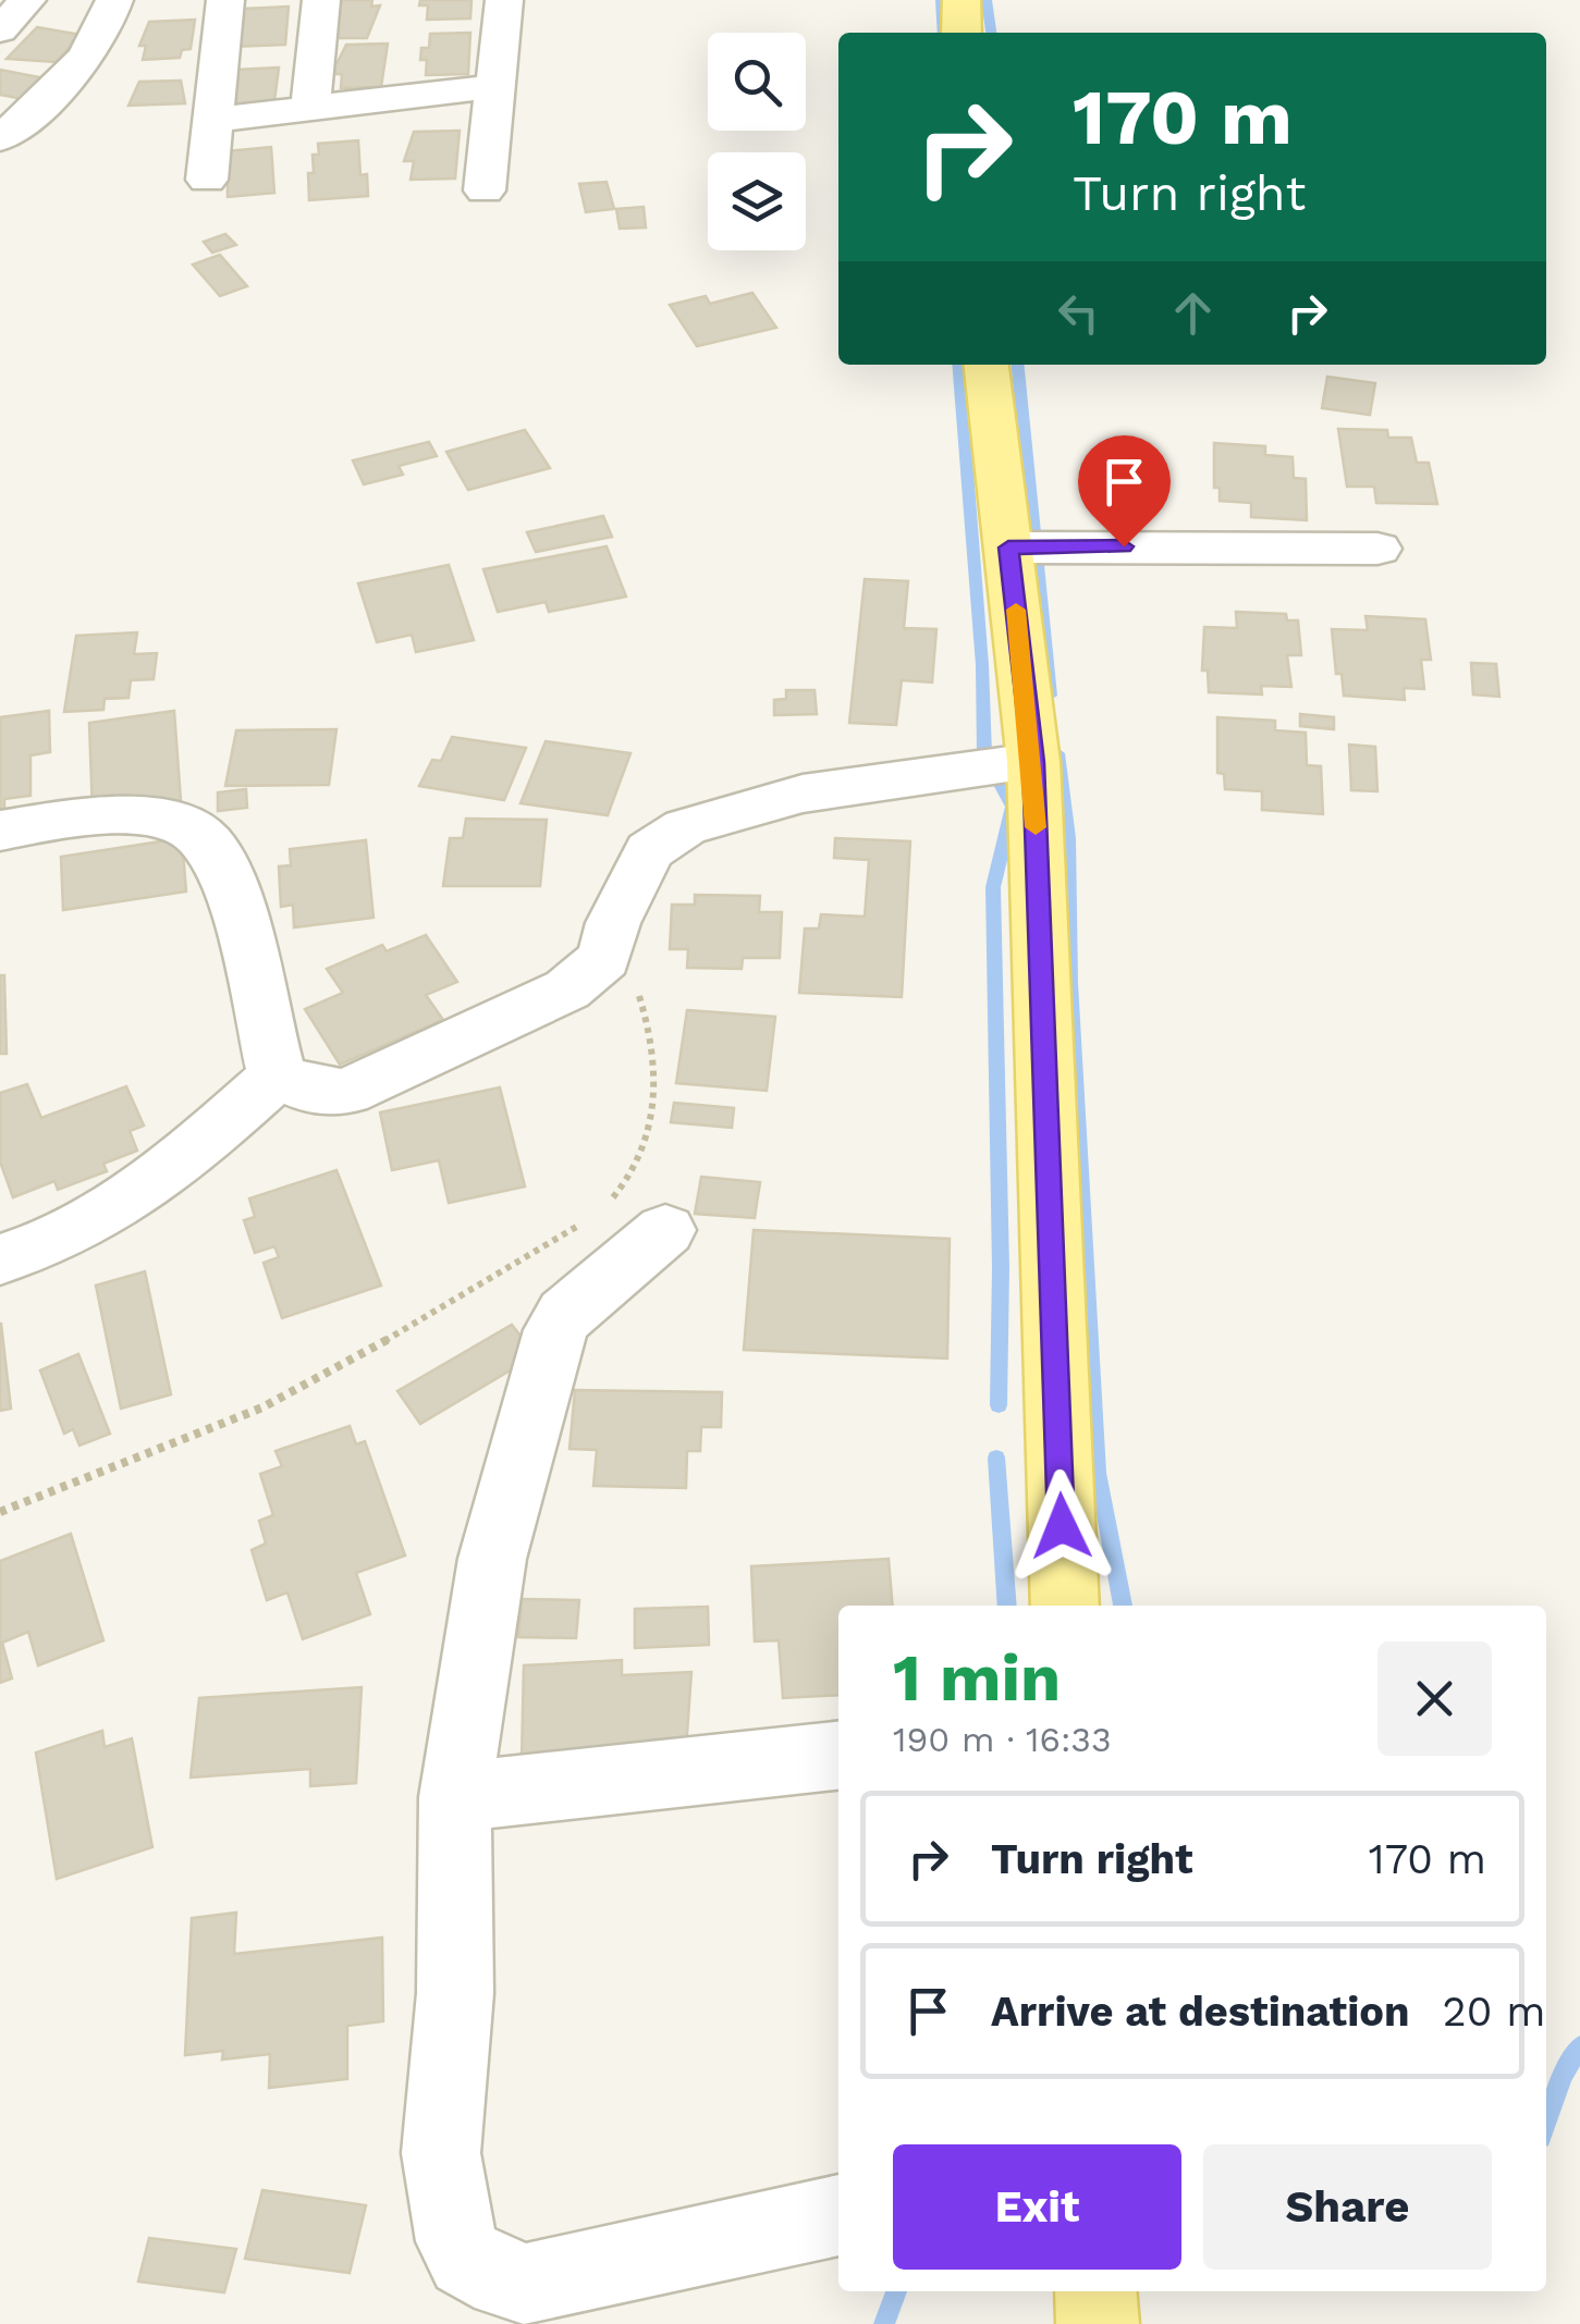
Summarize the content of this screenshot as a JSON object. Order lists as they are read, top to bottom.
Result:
{
  "page": {
    "turn": ["170 m", "Turn right"],
    "heading": ["1 min", "190 m · 16:33"],
    "list": [
      {
        "name": "Turn right",
        "value": "170 m"
      },
      {
        "name": "Arrive at destination",
        "value": "20 m"
      }
    ],
    "buttons": ["Exit", "Share"]
  }
}
